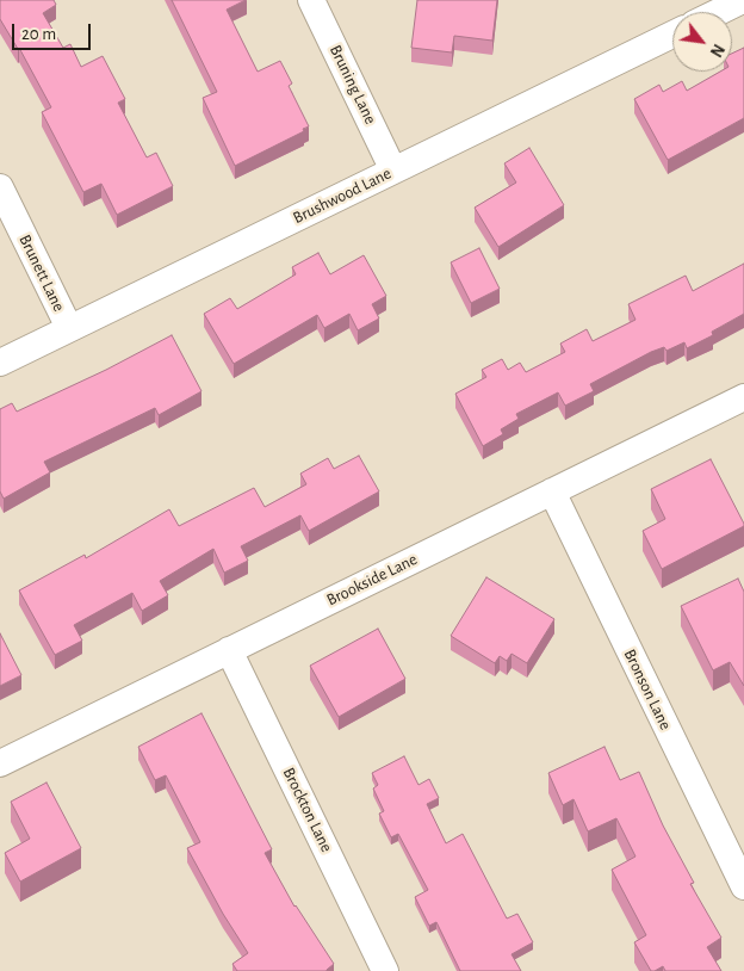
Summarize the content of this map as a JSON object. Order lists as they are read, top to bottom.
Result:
{
  "streets": {
    "street": [
      "Bruning Lane",
      "Brushwood Lane",
      "Brunett Lane",
      "Brookside Lane",
      "Bronson Lane",
      "Brockton Lane"
    ]
  },
  "crossings": [
    ["Bruning Lane", "Brushwood Lane"],
    ["Brushwood Lane", "Brunett Lane"],
    ["Brookside Lane", "Bronson Lane"],
    ["Brookside Lane", "Brockton Lane"]
  ],
  "scale_bar": "20 m",
  "north": "bottom right"
}
